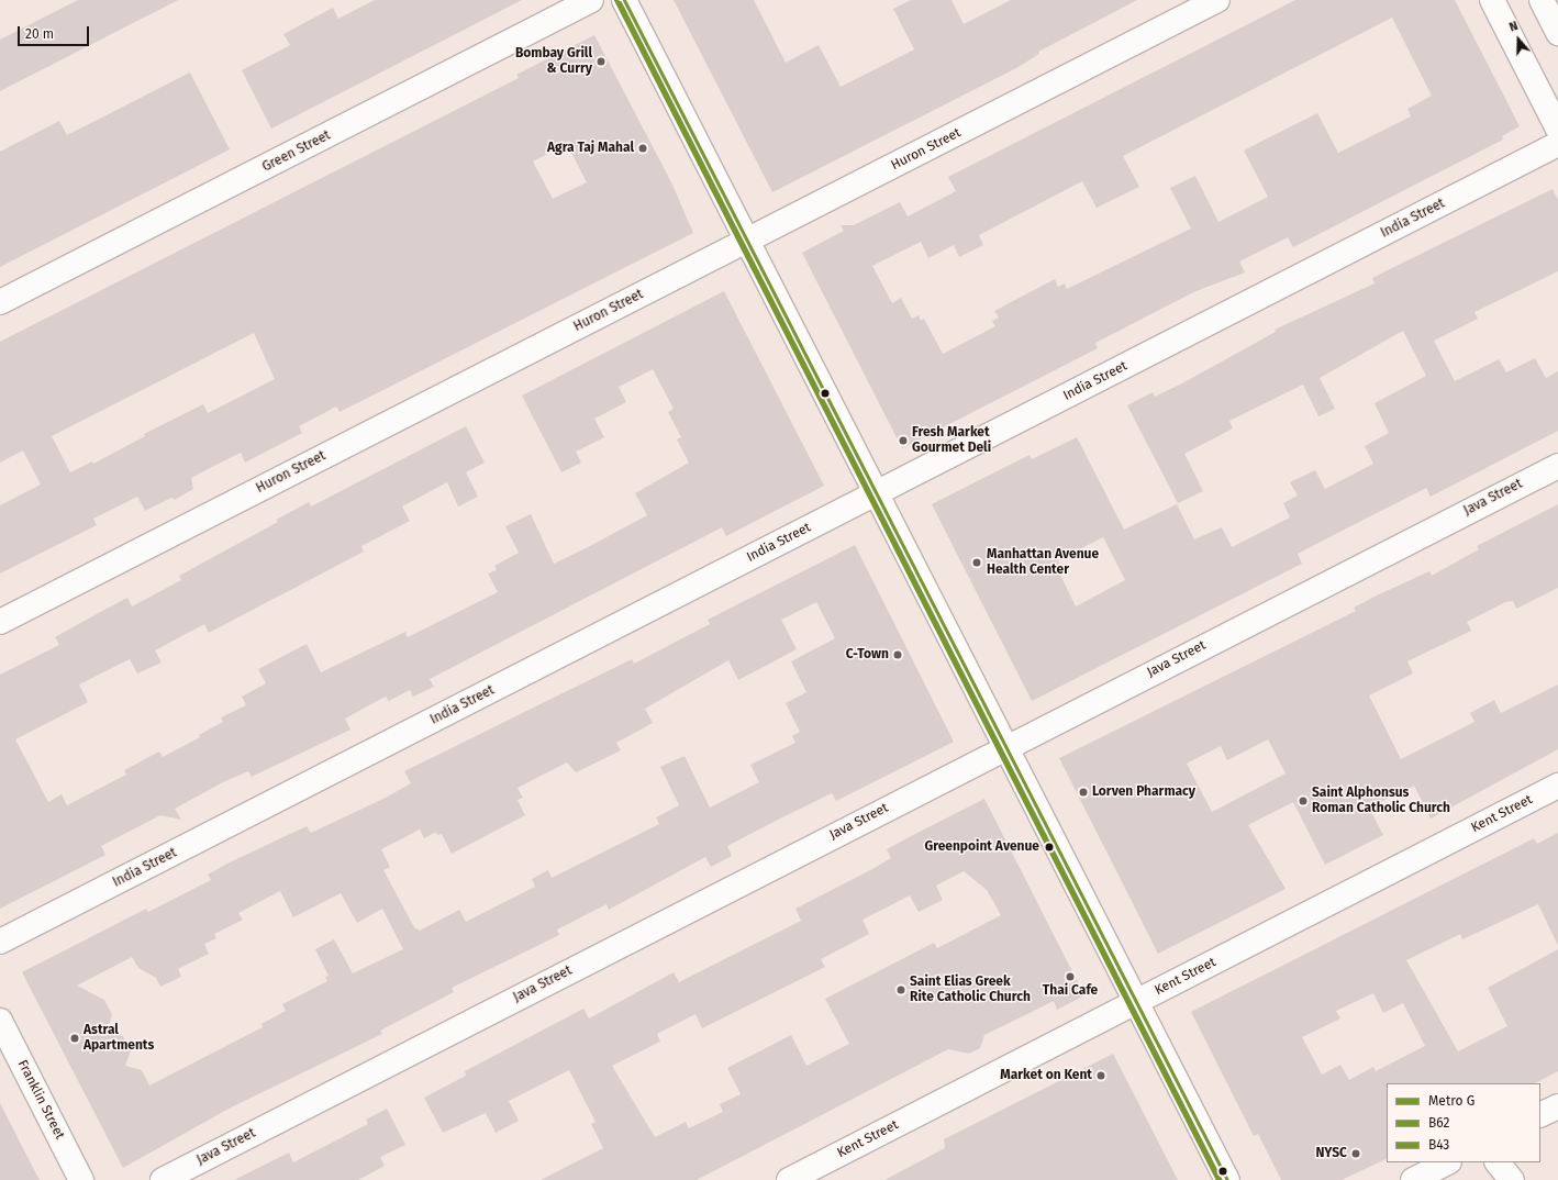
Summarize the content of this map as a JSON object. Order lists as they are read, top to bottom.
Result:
{
  "streets": {
    "street": [
      "Huron Street",
      "Green Street",
      "India Street",
      "Java Street",
      "Kent Street",
      "Franklin Street"
    ]
  },
  "places": [
    "Bombay Grill & Curry",
    "Agra Taj Mahal",
    "Fresh Market Gourmet Deli",
    "Manhattan Avenue Health Center",
    "C-Town",
    "Lorven Pharmacy",
    "Saint Alphonsus Roman Catholic Church",
    "Greenpoint Avenue",
    "Thai Cafe",
    "Saint Elias Greek Rite Catholic Church",
    "Astral Apartments",
    "Market on Kent",
    "NYSC"
  ],
  "lines": ["metro line G", "transit line B62", "transit line B43"],
  "legend": ["Metro G", "B62", "B43"],
  "scale_bar": "20 m",
  "north": "top"
}
